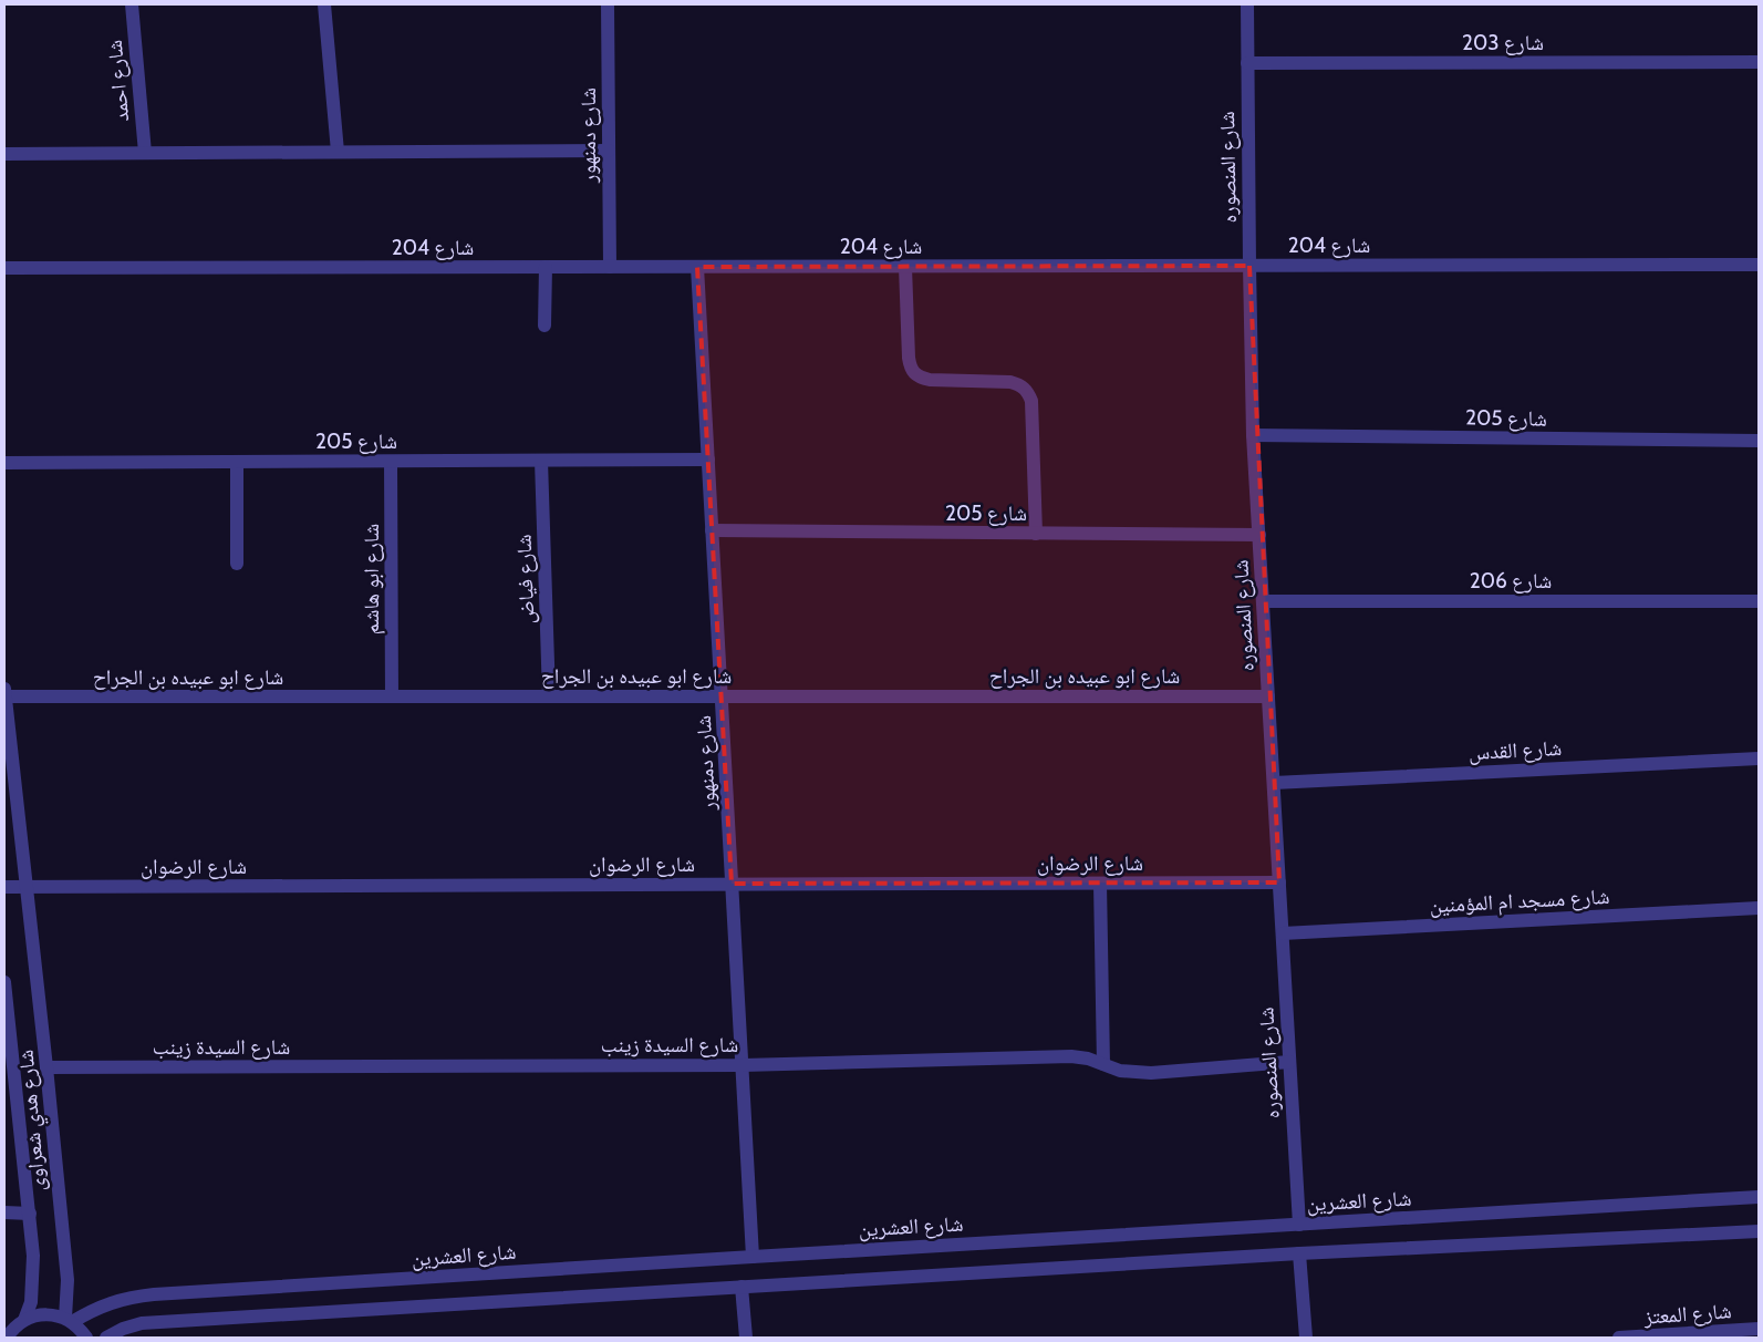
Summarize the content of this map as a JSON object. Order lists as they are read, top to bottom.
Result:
{
  "streets": {
    "street": [
      "شارع 203",
      "شارع احمد",
      "شارع دمنهور",
      "شارع المنصوره",
      "شارع 204",
      "شارع 205",
      "شارع ابو هاشم",
      "شارع فياض",
      "شارع 206",
      "شارع ابو عبيده بن الجراح",
      "شارع القدس",
      "شارع الرضوان",
      "شارع مسجد ام المؤمنين",
      "شارع السيدة زينب",
      "شارع هدي شعراوى",
      "شارع العشرين",
      "شارع المعتز"
    ]
  },
  "crossings": [
    ["شارع 203", "شارع المنصوره"],
    ["شارع دمنهور", "شارع 204"],
    ["شارع دمنهور", "شارع 205"],
    ["شارع دمنهور", "شارع ابو عبيده بن الجراح"],
    ["شارع دمنهور", "شارع الرضوان"],
    ["شارع دمنهور", "شارع السيدة زينب"],
    ["شارع دمنهور", "شارع العشرين"],
    ["شارع المنصوره", "شارع 204"],
    ["شارع المنصوره", "شارع 205"],
    ["شارع المنصوره", "شارع 206"],
    ["شارع المنصوره", "شارع ابو عبيده بن الجراح"],
    ["شارع المنصوره", "شارع القدس"],
    ["شارع المنصوره", "شارع الرضوان"],
    ["شارع المنصوره", "شارع مسجد ام المؤمنين"],
    ["شارع المنصوره", "شارع السيدة زينب"],
    ["شارع المنصوره", "شارع العشرين"],
    ["شارع 205", "شارع ابو هاشم"],
    ["شارع 205", "شارع فياض"],
    ["شارع ابو هاشم", "شارع ابو عبيده بن الجراح"],
    ["شارع فياض", "شارع ابو عبيده بن الجراح"],
    ["شارع ابو عبيده بن الجراح", "شارع هدي شعراوى"],
    ["شارع الرضوان", "شارع هدي شعراوى"],
    ["شارع السيدة زينب", "شارع هدي شعراوى"],
    ["شارع هدي شعراوى", "شارع العشرين"]
  ]
}
